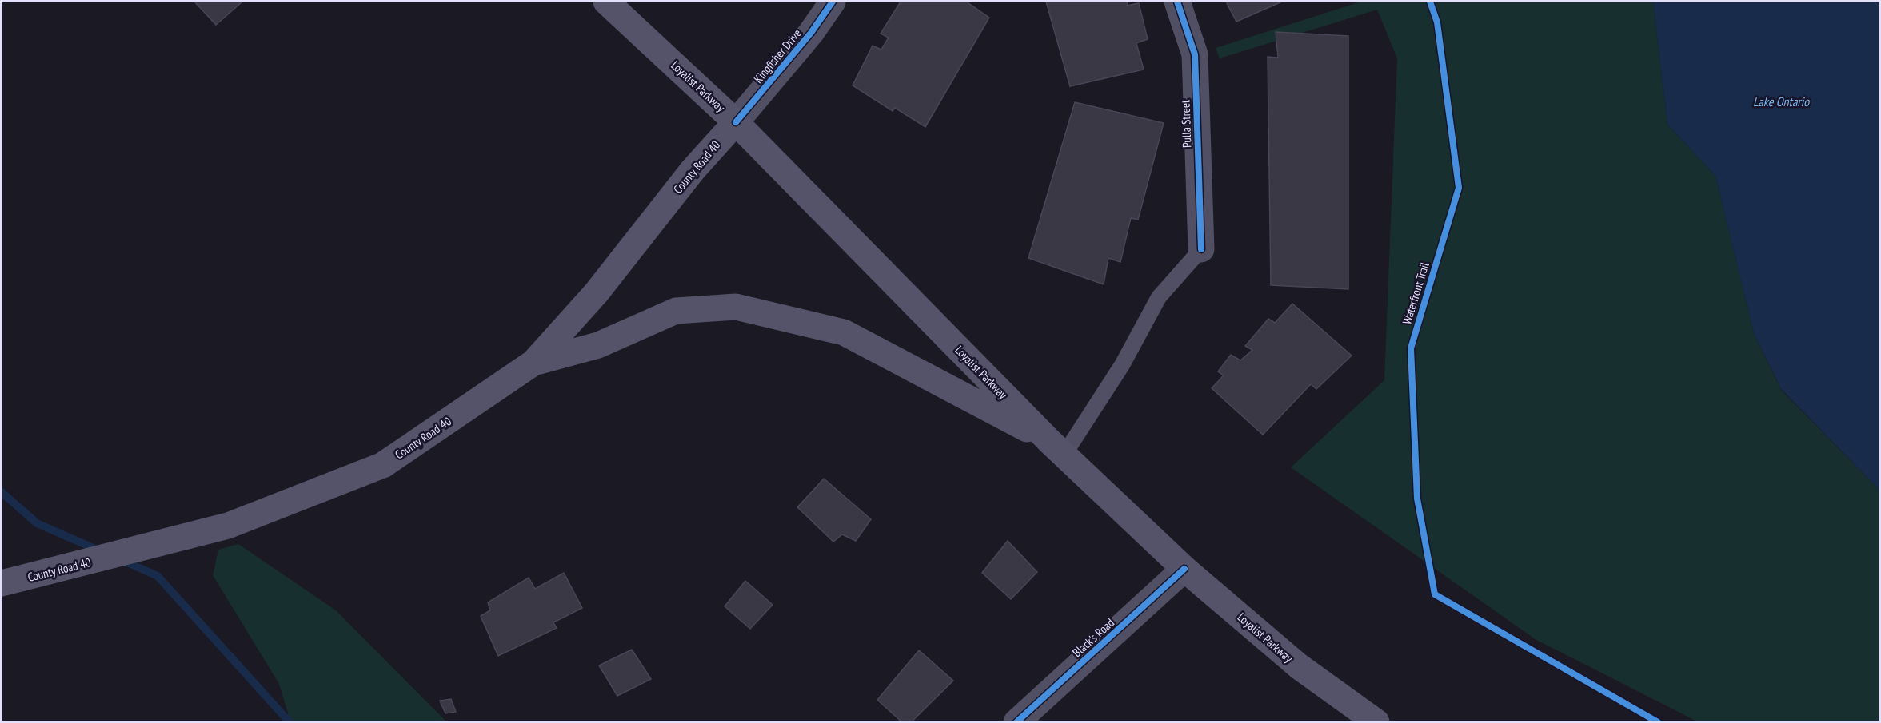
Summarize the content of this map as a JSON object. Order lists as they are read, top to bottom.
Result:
{
  "streets": {
    "main road": ["Loyalist Parkway", "County Road 40"],
    "street": ["Kingfisher Drive", "Pulla Street", "Black's Road"],
    "cycle path": ["Waterfront Trail"]
  },
  "crossings": [
    ["Kingfisher Drive", "Loyalist Parkway"],
    ["Kingfisher Drive", "County Road 40"],
    ["Loyalist Parkway", "County Road 40"],
    ["Loyalist Parkway", "Black's Road"]
  ],
  "water": ["Lake Ontario"]
}
